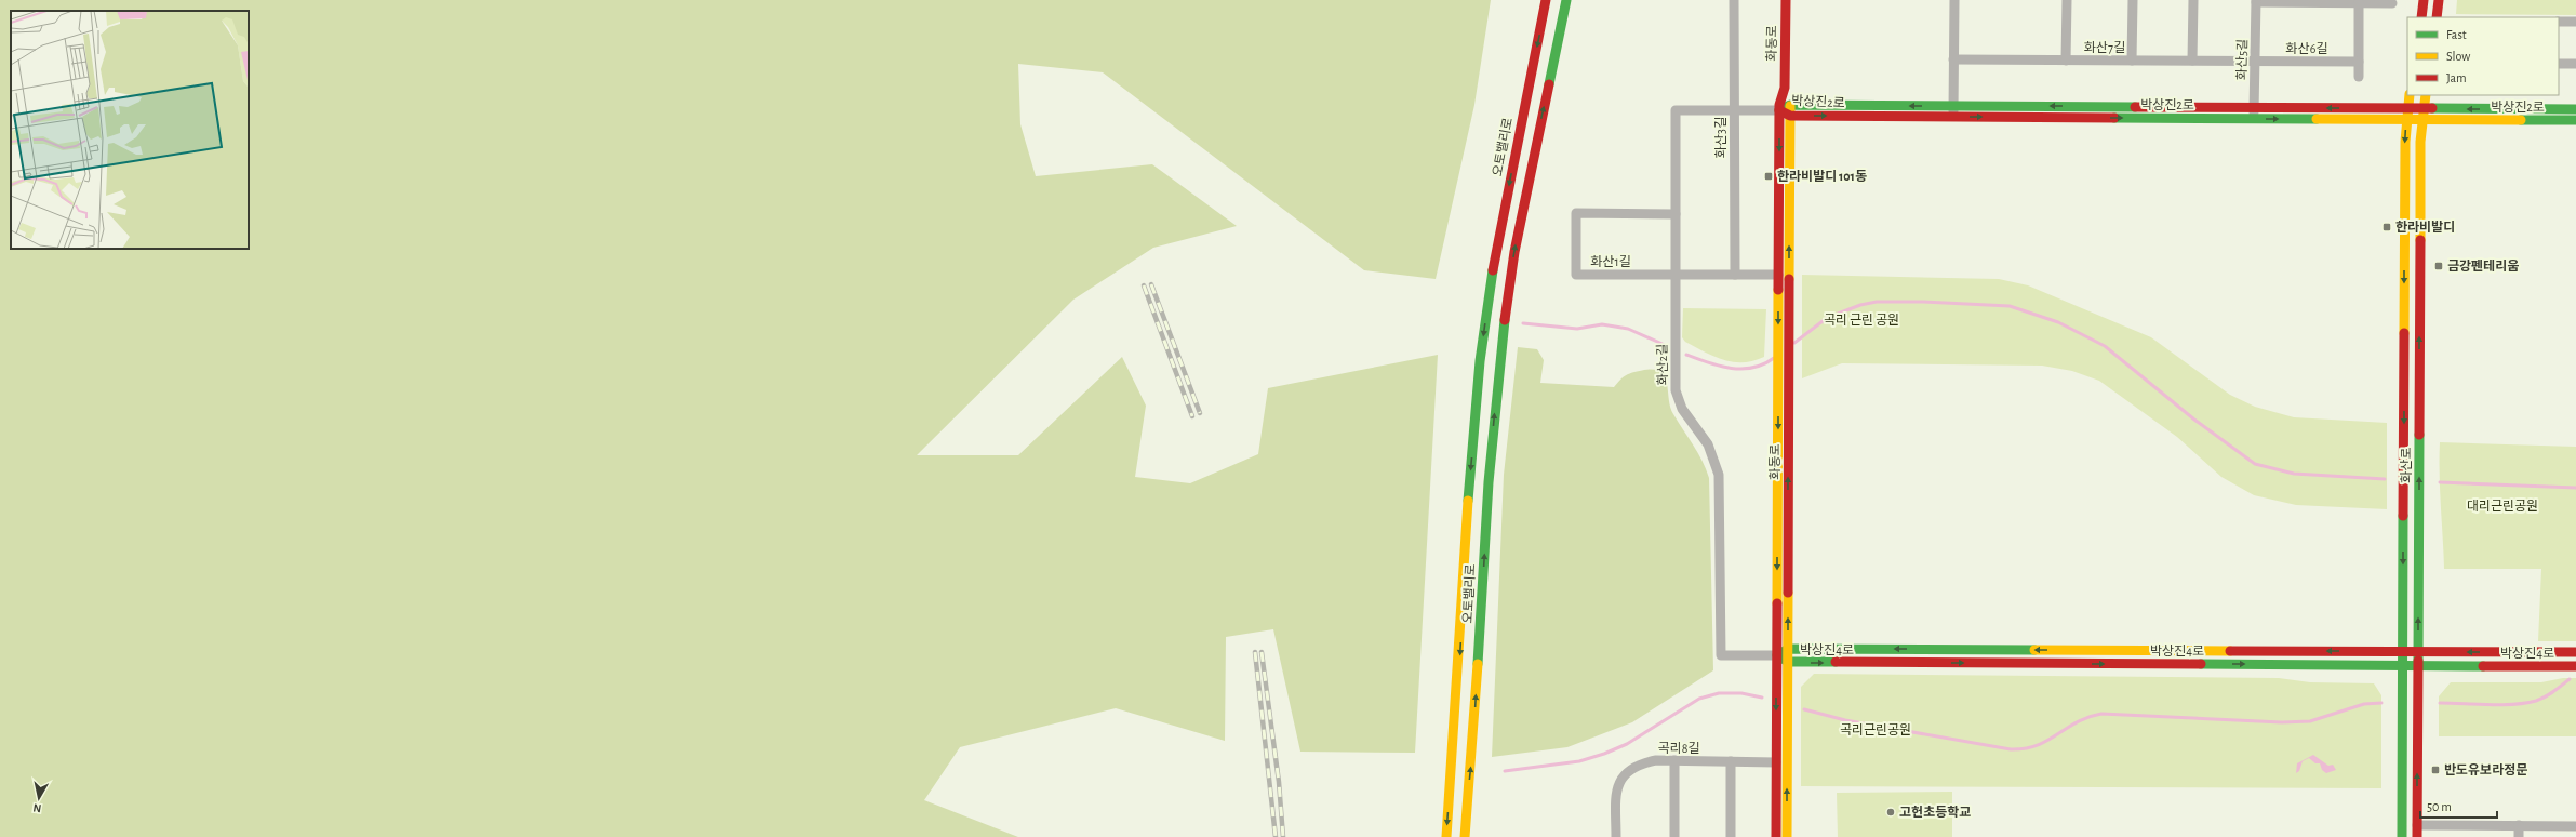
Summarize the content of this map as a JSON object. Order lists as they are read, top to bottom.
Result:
{
  "streets": {
    "main road": [
      "화동로",
      "박상진2로",
      "오토밸리로",
      "화산로",
      "박상진4로"
    ],
    "street": [
      "화산7길",
      "화산6길",
      "화산5길",
      "화산3길",
      "화산1길",
      "화산2길",
      "곡리8길"
    ]
  },
  "crossings": [
    ["화동로", "박상진2로"],
    ["화동로", "화산1길"],
    ["화동로", "화산2길"],
    ["화동로", "박상진4로"],
    ["화동로", "곡리8길"],
    ["화산7길", "화산6길"],
    ["화산7길", "화산5길"],
    ["화산6길", "화산5길"],
    ["화산5길", "박상진2로"],
    ["박상진2로", "화산2길"],
    ["박상진2로", "화산로"],
    ["화산3길", "화산1길"],
    ["화산3길", "화산2길"],
    ["화산1길", "화산2길"],
    ["화산2길", "박상진4로"],
    ["화산로", "박상진4로"]
  ],
  "parks": ["곡리 근린 공원", "대리근린공원", "곡리근린공원"],
  "places": {
    "transit": [
      "한라비발디 101동",
      "한라비발디",
      "금강펜테리움",
      "반도유보라정문"
    ],
    "other": ["고헌초등학교"]
  },
  "legend": ["Fast", "Slow", "Jam"],
  "scale_bar": "50 m",
  "north": "bottom"
}
